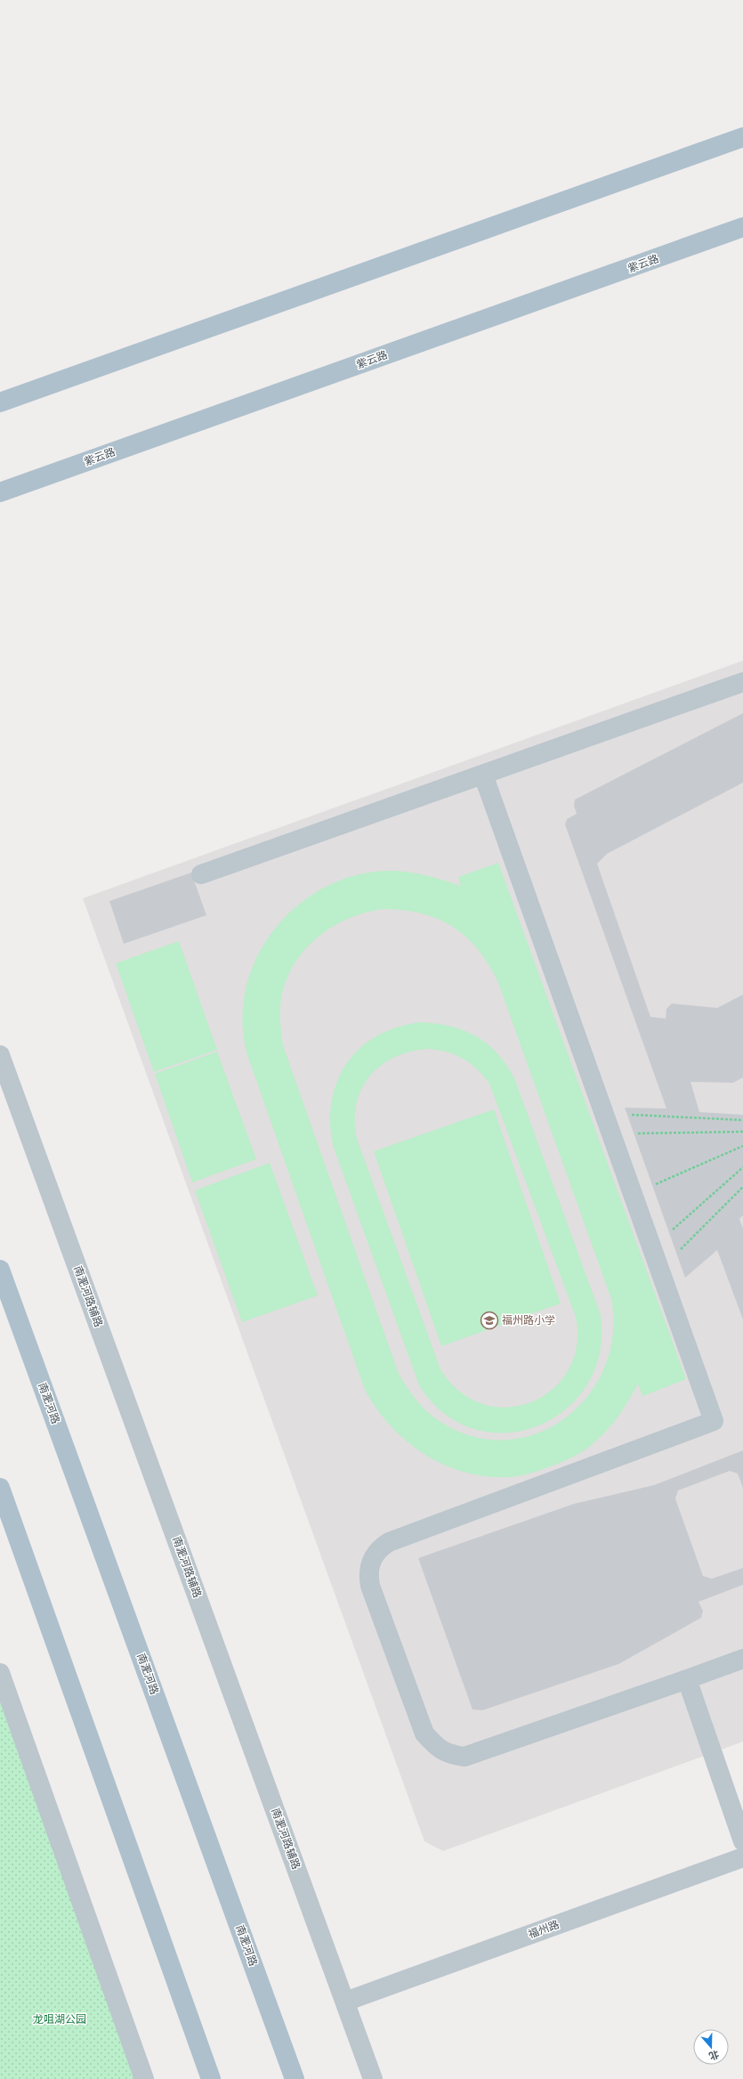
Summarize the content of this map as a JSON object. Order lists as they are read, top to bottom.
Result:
{
  "streets": {
    "main road": ["紫云路", "南淝河路"],
    "street": ["南淝河路辅路", "福州路"]
  },
  "crossings": [
    ["南淝河路辅路", "福州路"]
  ],
  "parks": ["龙咀湖公园"],
  "places": {
    "school or university": ["福州路小学"]
  },
  "north": "bottom"
}
